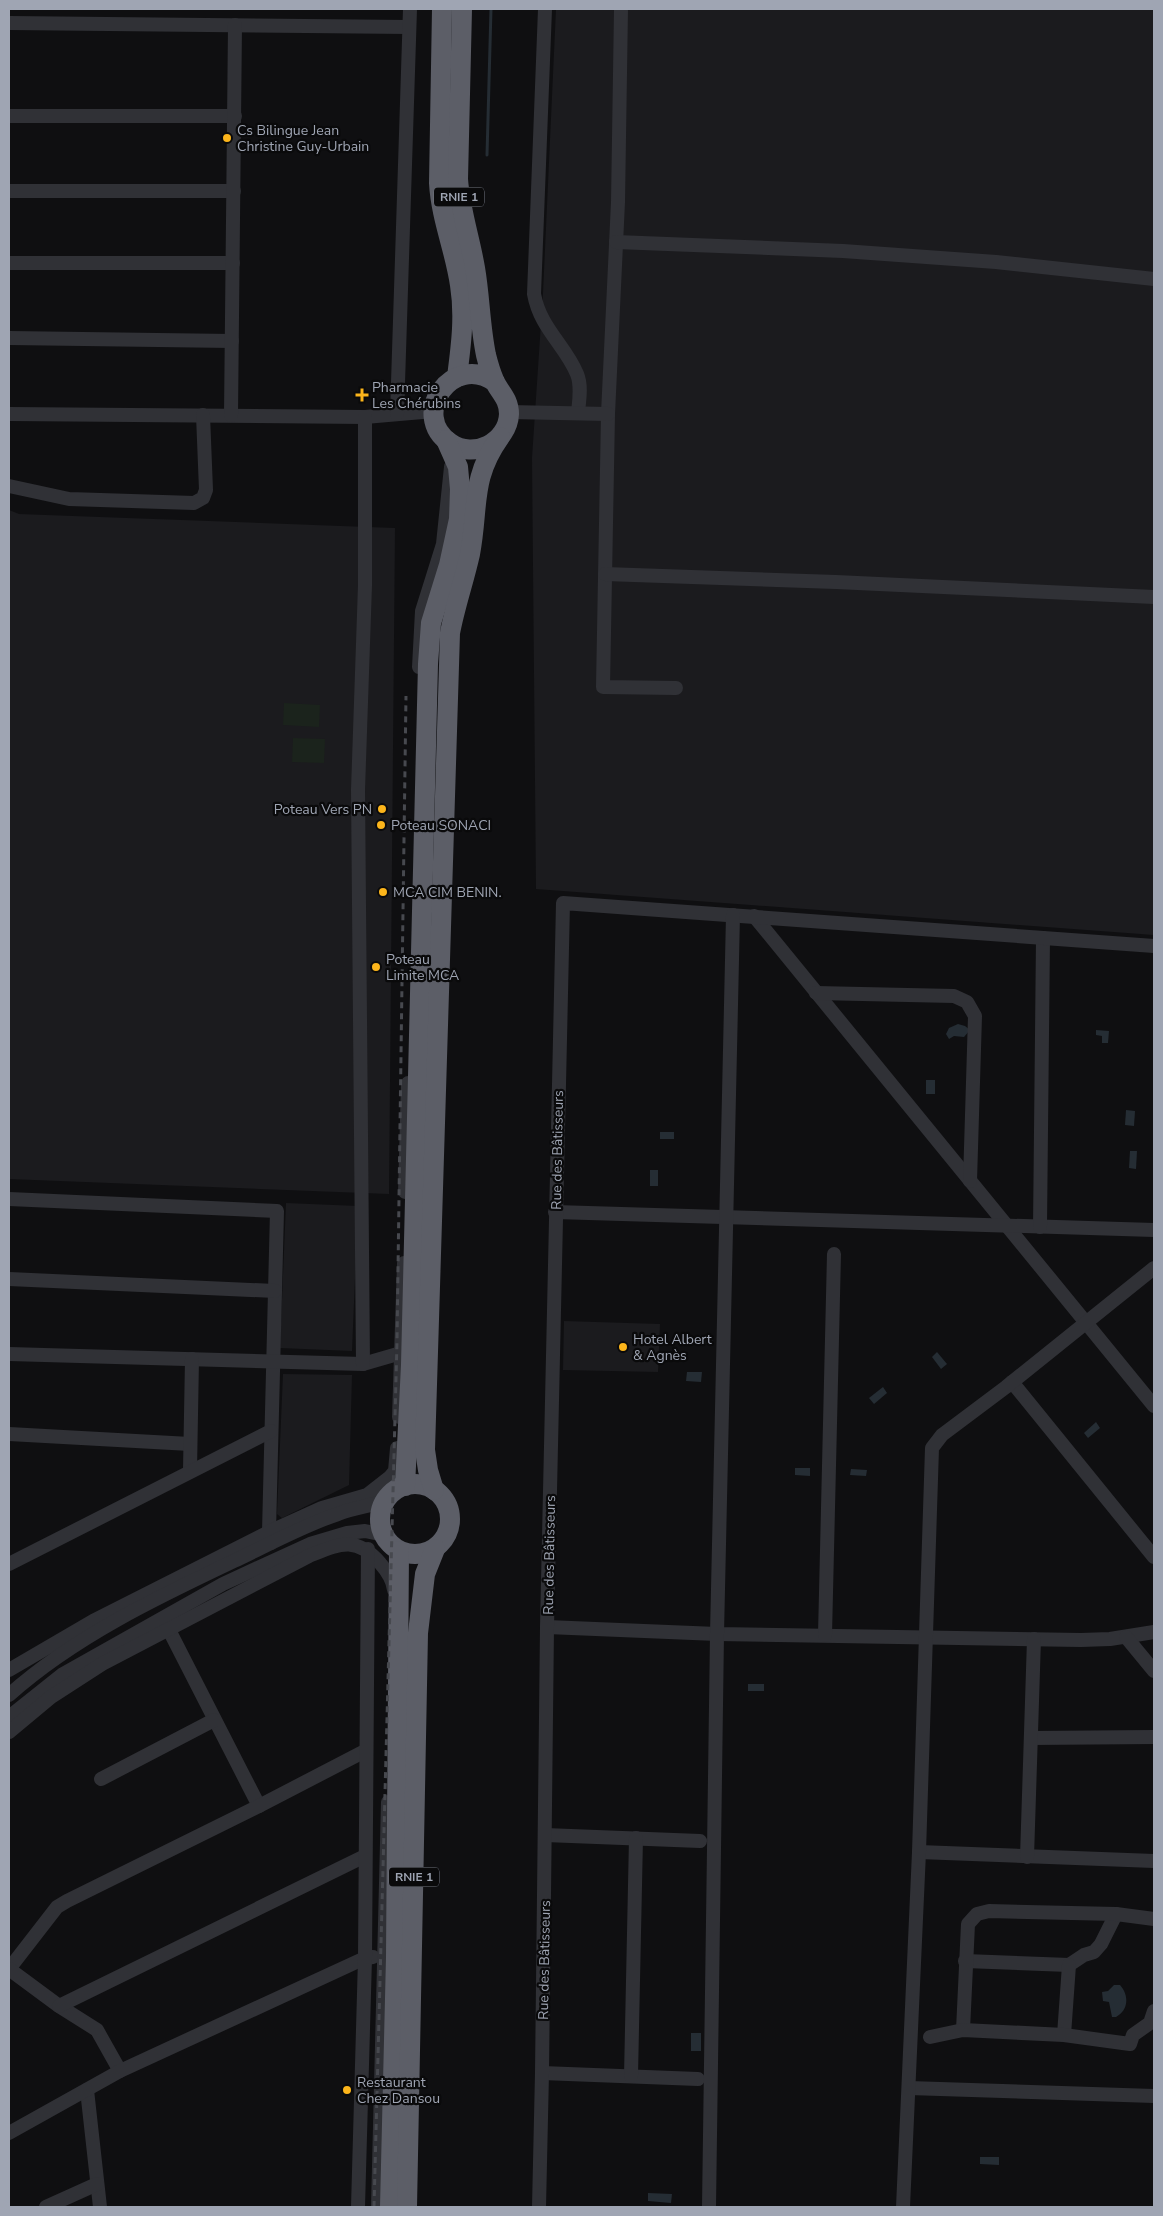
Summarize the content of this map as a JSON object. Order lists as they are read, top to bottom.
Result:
{
  "streets": {
    "highway": ["RNIE 1"],
    "street": ["Rue des Bâtisseurs"]
  },
  "places": {
    "other": [
      "Cs Bilingue Jean Christine Guy-Urbain",
      "Poteau Vers PN",
      "Poteau SONACI",
      "MCA CIM BENIN.",
      "Poteau Limite MCA",
      "Hotel Albert & Agnès",
      "Restaurant Chez Dansou"
    ],
    "health": ["Pharmacie Les Chérubins"]
  }
}
